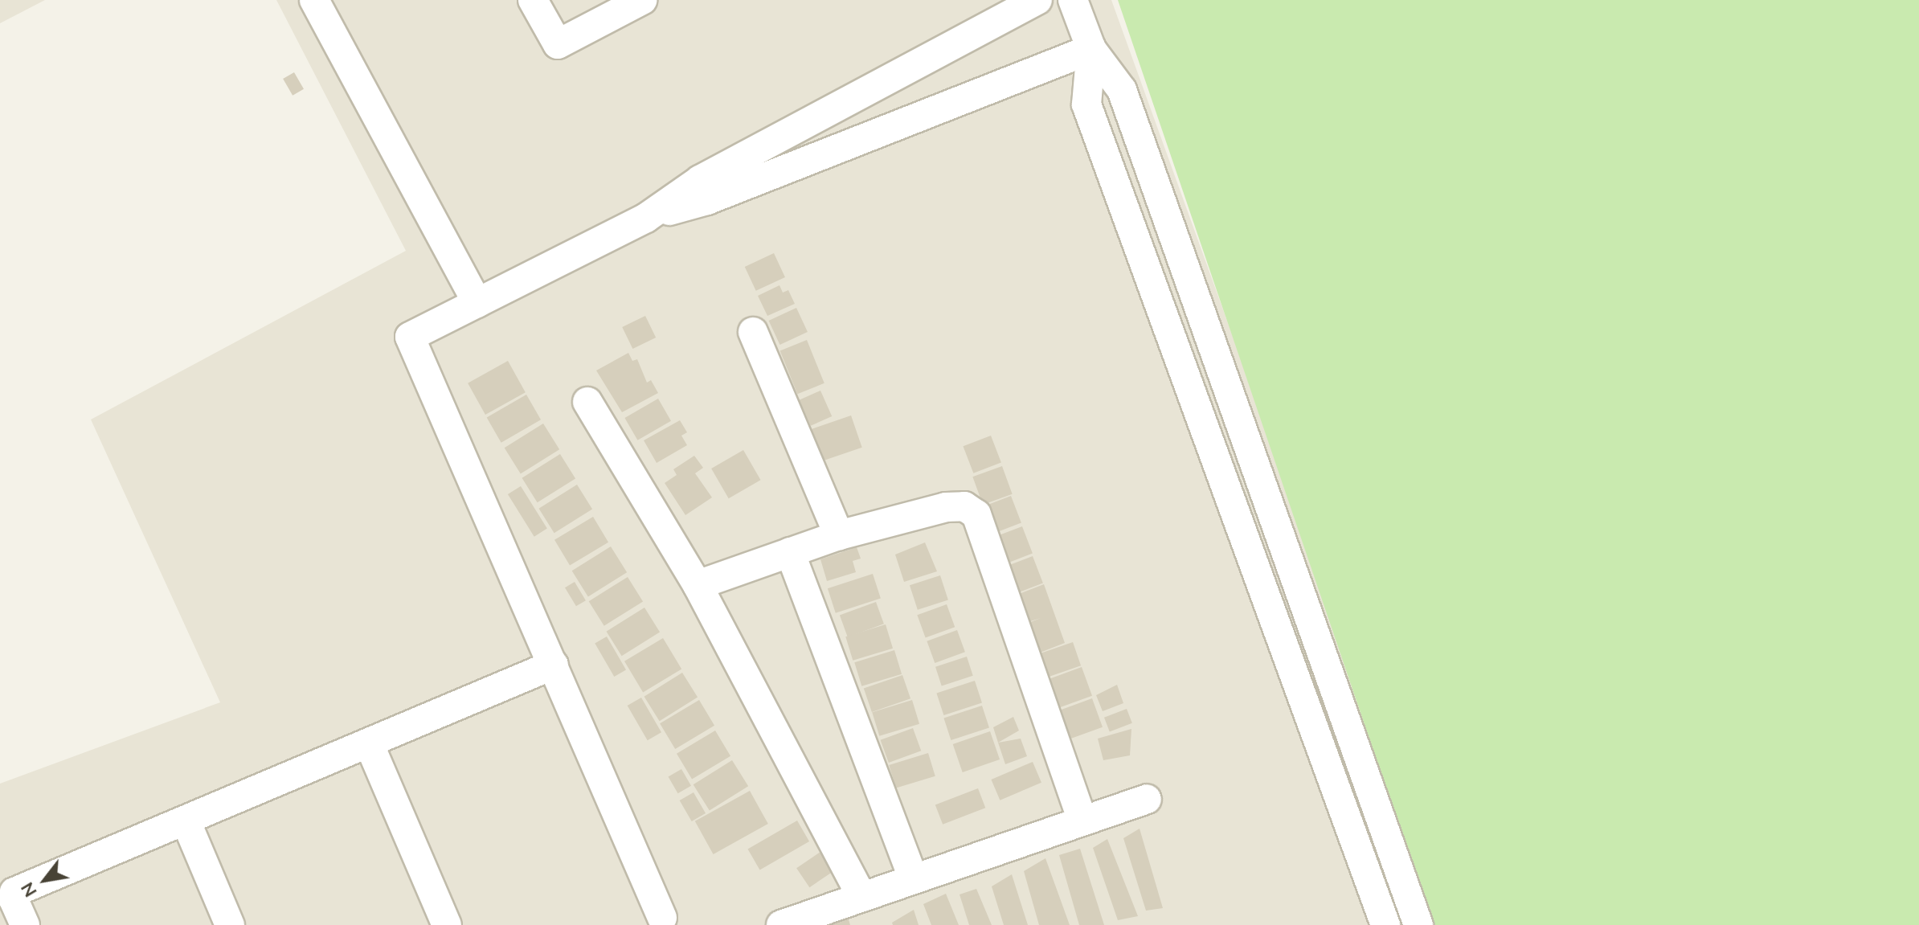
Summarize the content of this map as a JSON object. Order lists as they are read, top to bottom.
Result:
{
  "north": "bottom left"
}
